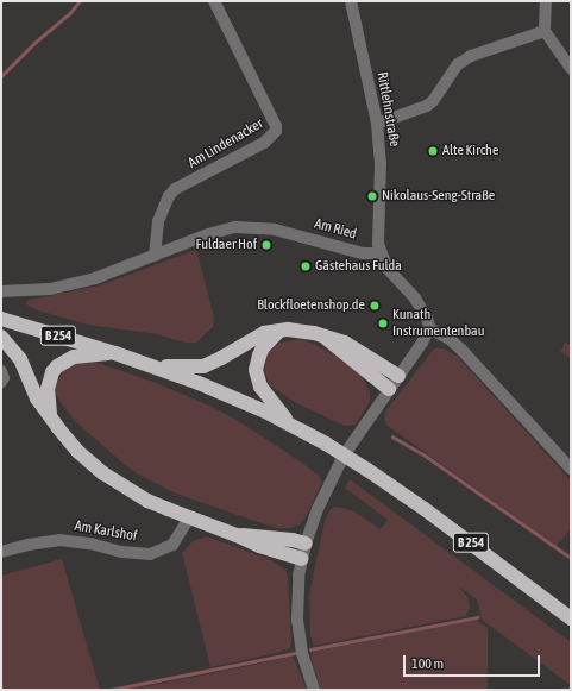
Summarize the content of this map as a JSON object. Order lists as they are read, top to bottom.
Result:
{
  "streets": {
    "highway": ["B 254"],
    "street": [
      "Rittlehnstraße",
      "Am Lindenacker",
      "Am Ried",
      "Am Karlshof"
    ]
  },
  "crossings": [
    ["Rittlehnstraße", "Am Ried"],
    ["Am Lindenacker", "Am Ried"]
  ],
  "places": [
    "Alte Kirche",
    "Nikolaus-Seng-Straße",
    "Fuldaer Hof",
    "Gästehaus Fulda",
    "Blockfloetenshop.de",
    "Kunath Instrumentenbau"
  ],
  "scale_bar": "100 m"
}
